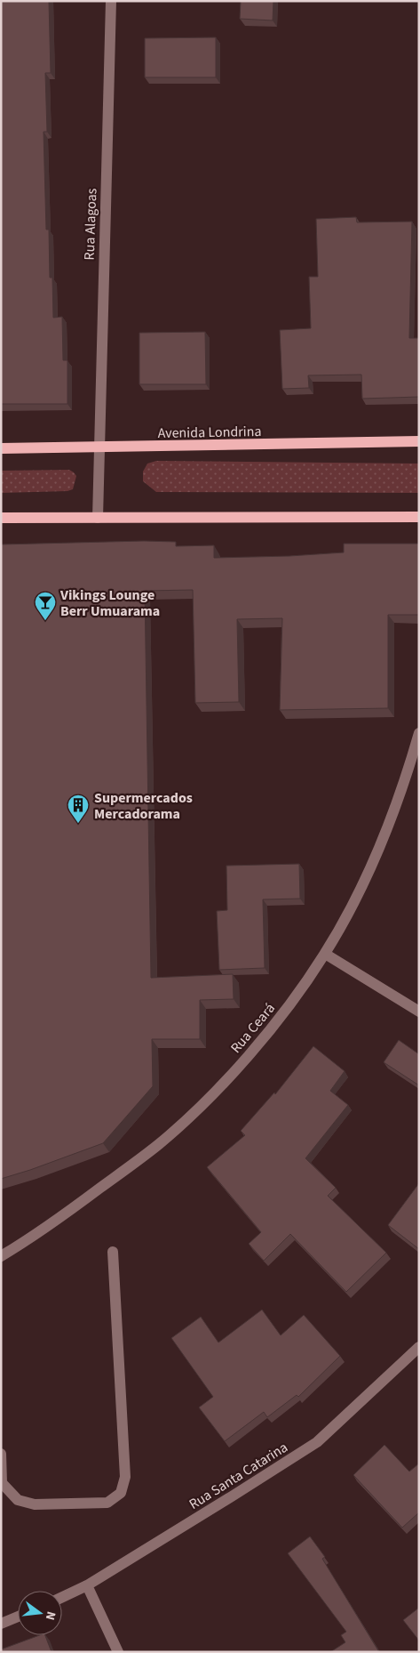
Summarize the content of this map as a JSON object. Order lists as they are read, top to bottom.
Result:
{
  "streets": {
    "main road": ["Avenida Londrina"],
    "street": ["Rua Alagoas", "Rua Ceará", "Rua Santa Catarina"]
  },
  "crossings": [
    ["Rua Alagoas", "Avenida Londrina"]
  ],
  "places": {
    "bar": ["Vikings Lounge Berr Umuarama"],
    "building": ["Supermercados Mercadorama"]
  },
  "north": "right"
}
